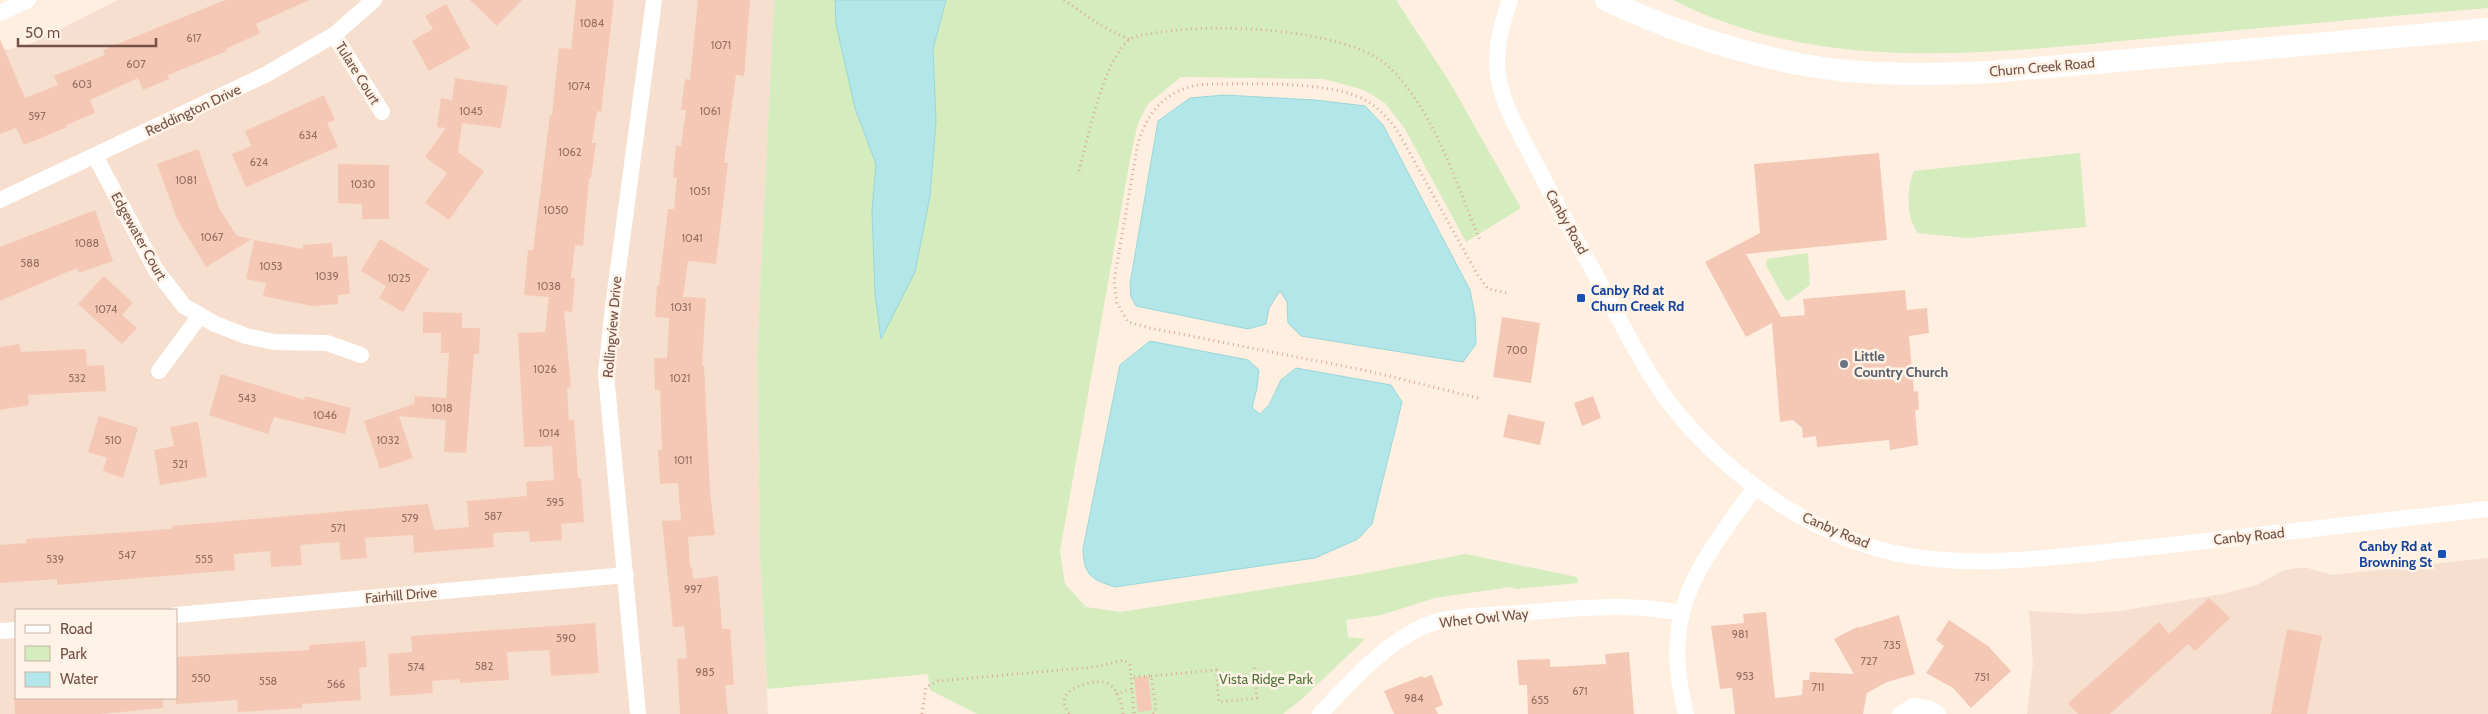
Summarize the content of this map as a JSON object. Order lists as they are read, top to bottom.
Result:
{
  "streets": {
    "main road": ["Churn Creek Road"],
    "street": [
      "Tulare Court",
      "Reddington Drive",
      "Canby Road",
      "Edgewater Court",
      "Rollingview Drive",
      "Fairhill Drive",
      "Whet Owl Way"
    ]
  },
  "crossings": [
    ["Tulare Court", "Reddington Drive"],
    ["Reddington Drive", "Edgewater Court"],
    ["Rollingview Drive", "Fairhill Drive"]
  ],
  "parks": ["Vista Ridge Park"],
  "places": {
    "transit": ["Canby Rd at Churn Creek Rd", "Canby Rd at Browning St"],
    "other": ["Little Country Church"]
  },
  "house_numbers": [
    "1084",
    "617",
    "1071",
    "607",
    "603",
    "1074",
    "1045",
    "1061",
    "597",
    "634",
    "1062",
    "624",
    "1081",
    "1030",
    "1051",
    "1050",
    "1067",
    "1041",
    "1088",
    "588",
    "1053",
    "1039",
    "1025",
    "1038",
    "1031",
    "1074",
    "700",
    "1026",
    "532",
    "1021",
    "543",
    "1018",
    "1046",
    "1014",
    "510",
    "1032",
    "1011",
    "521",
    "595",
    "587",
    "579",
    "571",
    "547",
    "539",
    "555",
    "997",
    "981",
    "590",
    "735",
    "727",
    "582",
    "574",
    "985",
    "953",
    "751",
    "550",
    "558",
    "566",
    "711",
    "671",
    "984",
    "655"
  ],
  "legend": ["Road", "Park", "Water"],
  "scale_bar": "50 m"
}
